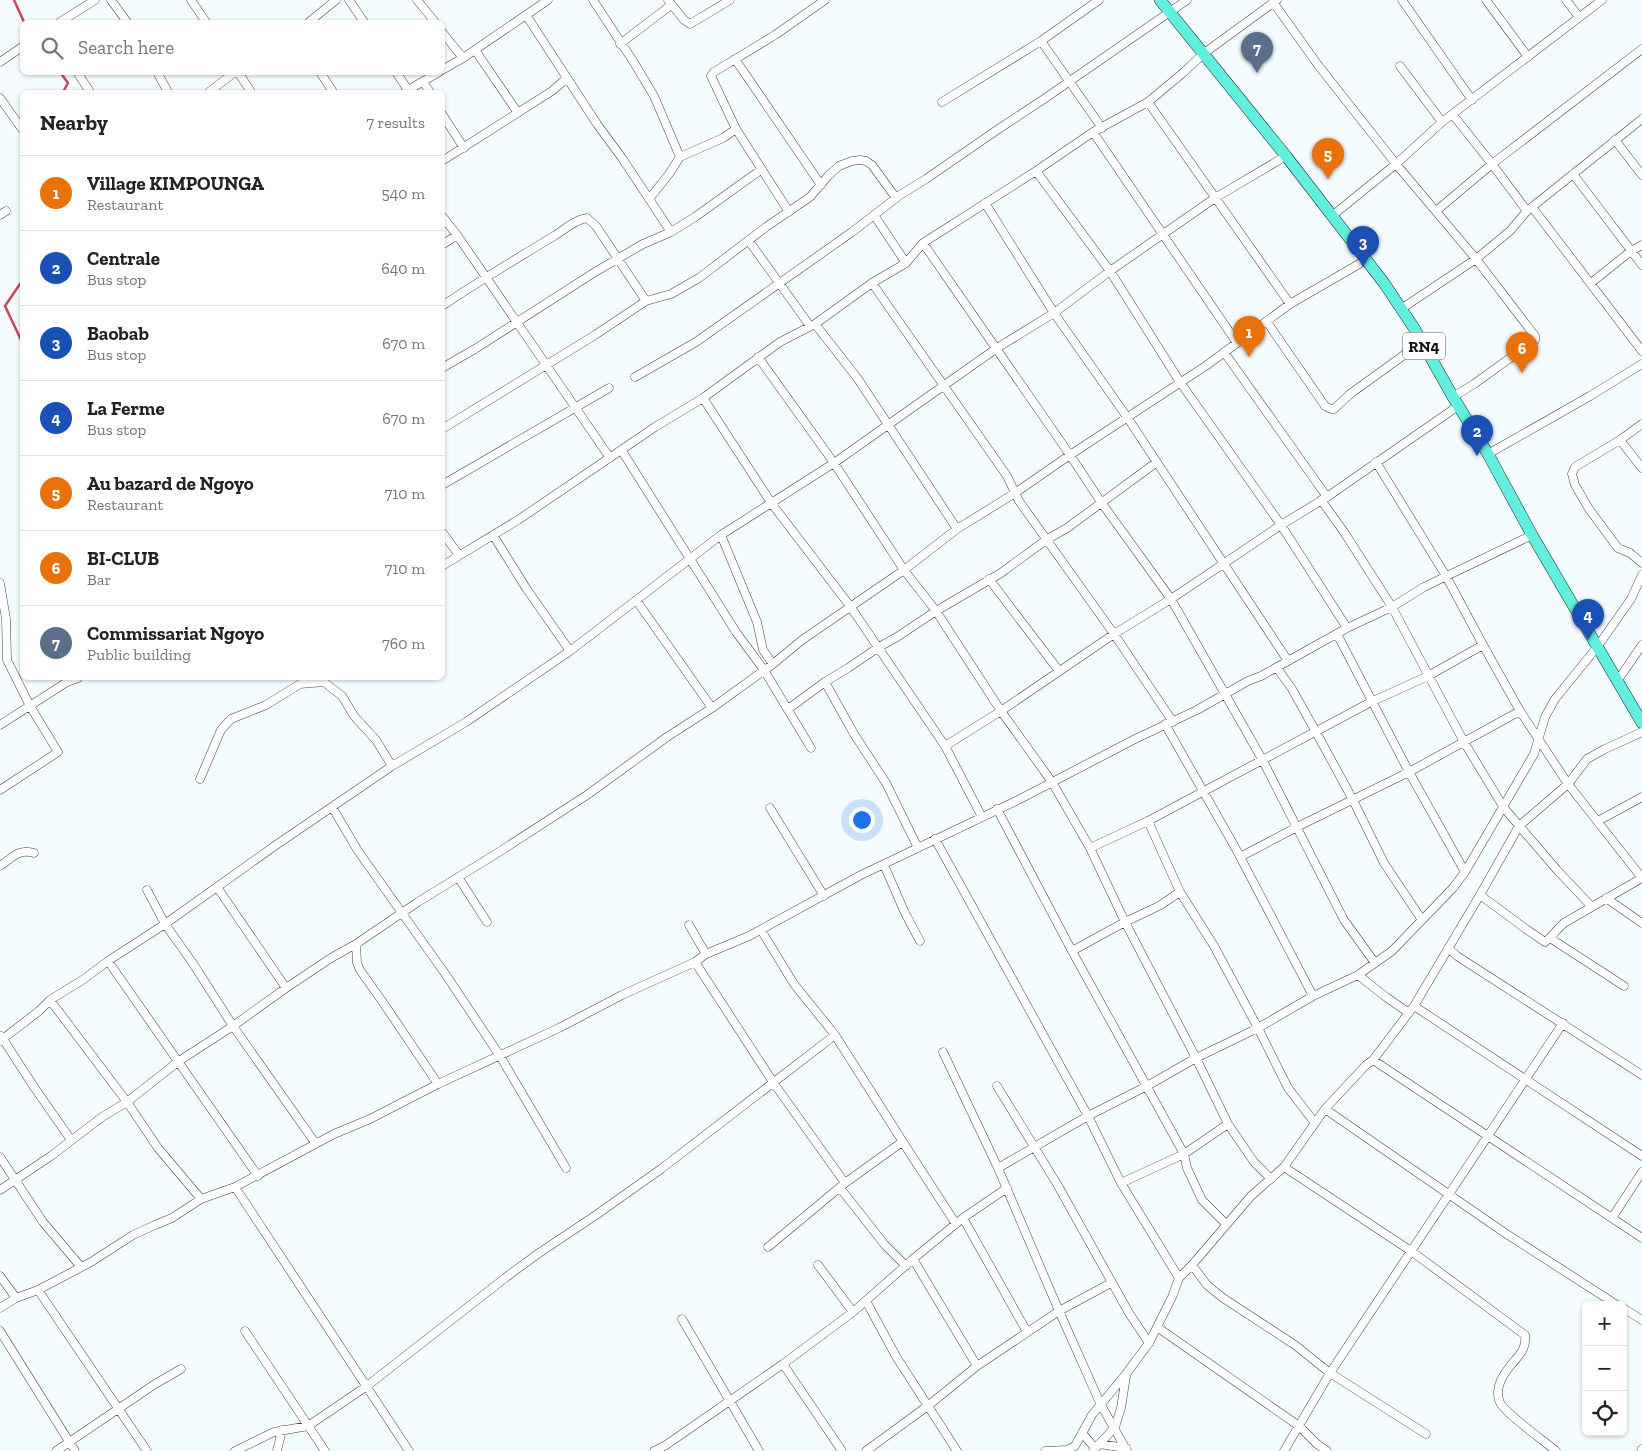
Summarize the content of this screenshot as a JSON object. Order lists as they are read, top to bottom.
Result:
{
  "streets": {
    "highway": ["RN4"]
  },
  "page": {
    "search": "Search here",
    "pins": [
      "7",
      "5",
      "3",
      "1",
      "6",
      "2",
      "4"
    ],
    "heading": ["Nearby", "7 results"],
    "list": [
      {
        "mark": "1",
        "name": "Village KIMPOUNGA",
        "note": "Restaurant",
        "value": "540 m"
      },
      {
        "mark": "2",
        "name": "Centrale",
        "note": "Bus stop",
        "value": "640 m"
      },
      {
        "mark": "3",
        "name": "Baobab",
        "note": "Bus stop",
        "value": "670 m"
      },
      {
        "mark": "4",
        "name": "La Ferme",
        "note": "Bus stop",
        "value": "670 m"
      },
      {
        "mark": "5",
        "name": "Au bazard de Ngoyo",
        "note": "Restaurant",
        "value": "710 m"
      },
      {
        "mark": "6",
        "name": "BI-CLUB",
        "note": "Bar",
        "value": "710 m"
      },
      {
        "mark": "7",
        "name": "Commissariat Ngoyo",
        "note": "Public building",
        "value": "760 m"
      }
    ],
    "map_buttons": ["+", "−"]
  }
}
